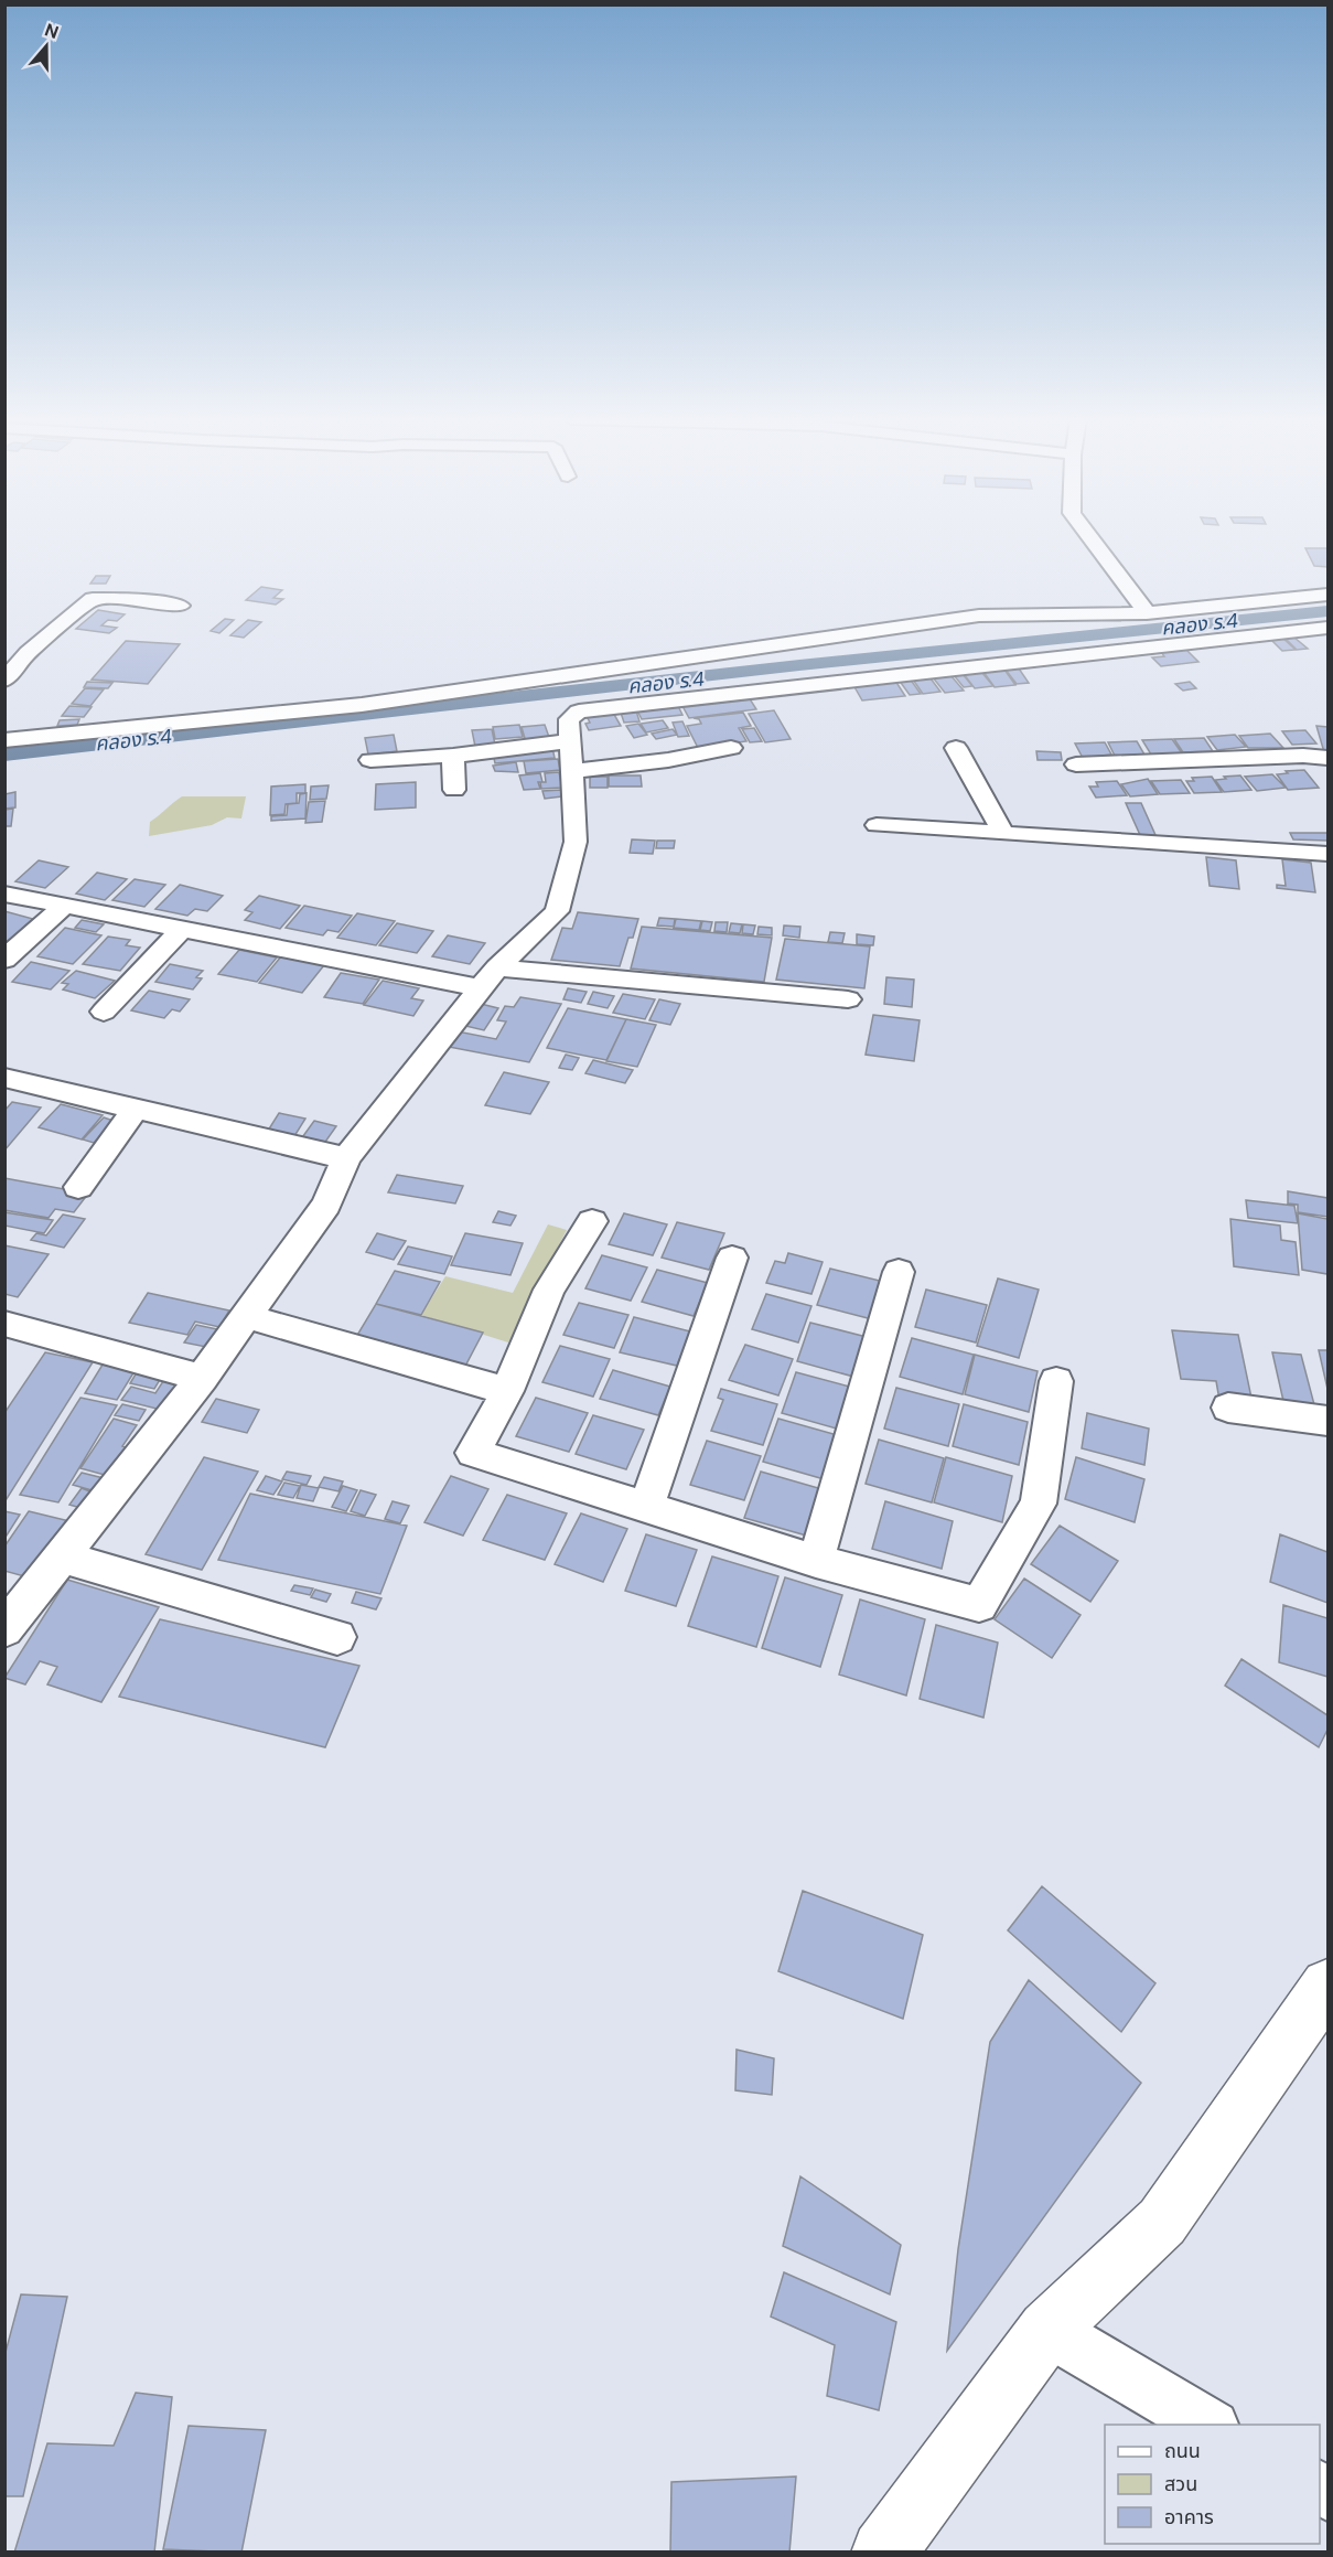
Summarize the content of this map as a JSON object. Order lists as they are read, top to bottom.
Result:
{
  "water": ["คลอง ร.4"],
  "legend": ["ถนน", "สวน", "อาคาร"],
  "north": "top"
}
